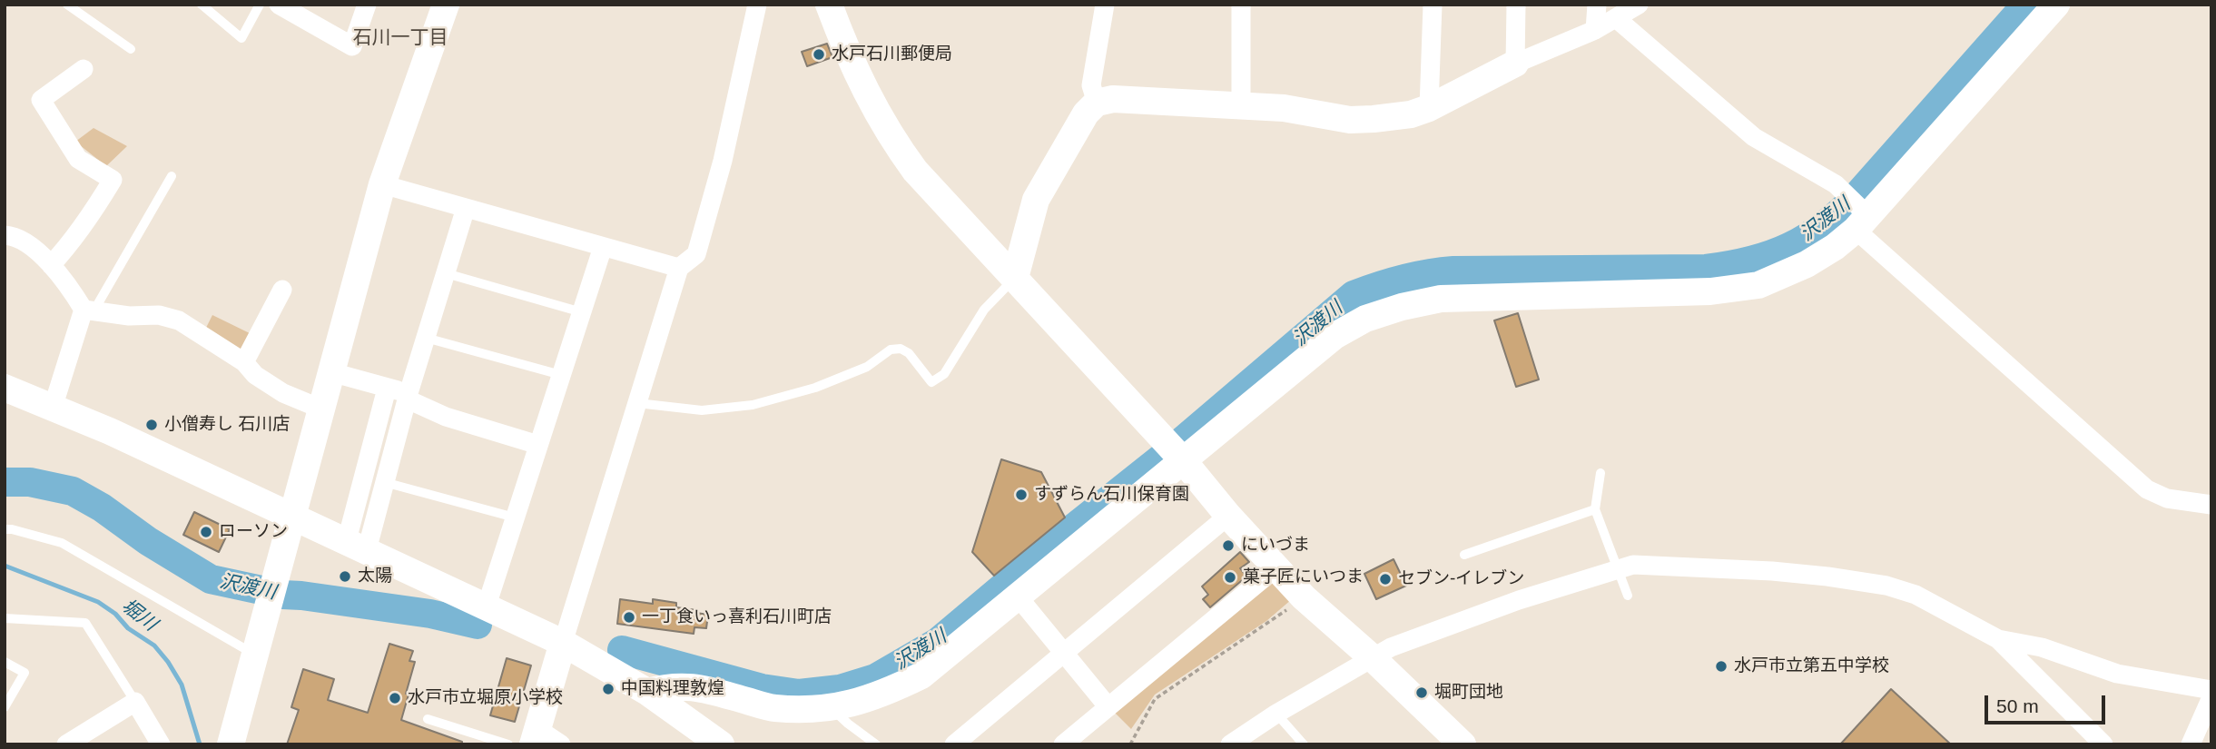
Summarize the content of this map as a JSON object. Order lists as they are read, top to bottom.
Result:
{
  "districts": ["石川一丁目"],
  "water": ["沢渡川", "堀川"],
  "places": [
    "水戸石川郵便局",
    "小僧寿し 石川店",
    "すずらん石川保育園",
    "ローソン",
    "にいづま",
    "太陽",
    "菓子匠にいつま",
    "セブン-イレブン",
    "一丁食いっ喜利石川町店",
    "水戸市立第五中学校",
    "中国料理敦煌",
    "堀町団地",
    "水戸市立堀原小学校"
  ],
  "scale_bar": "50 m"
}
